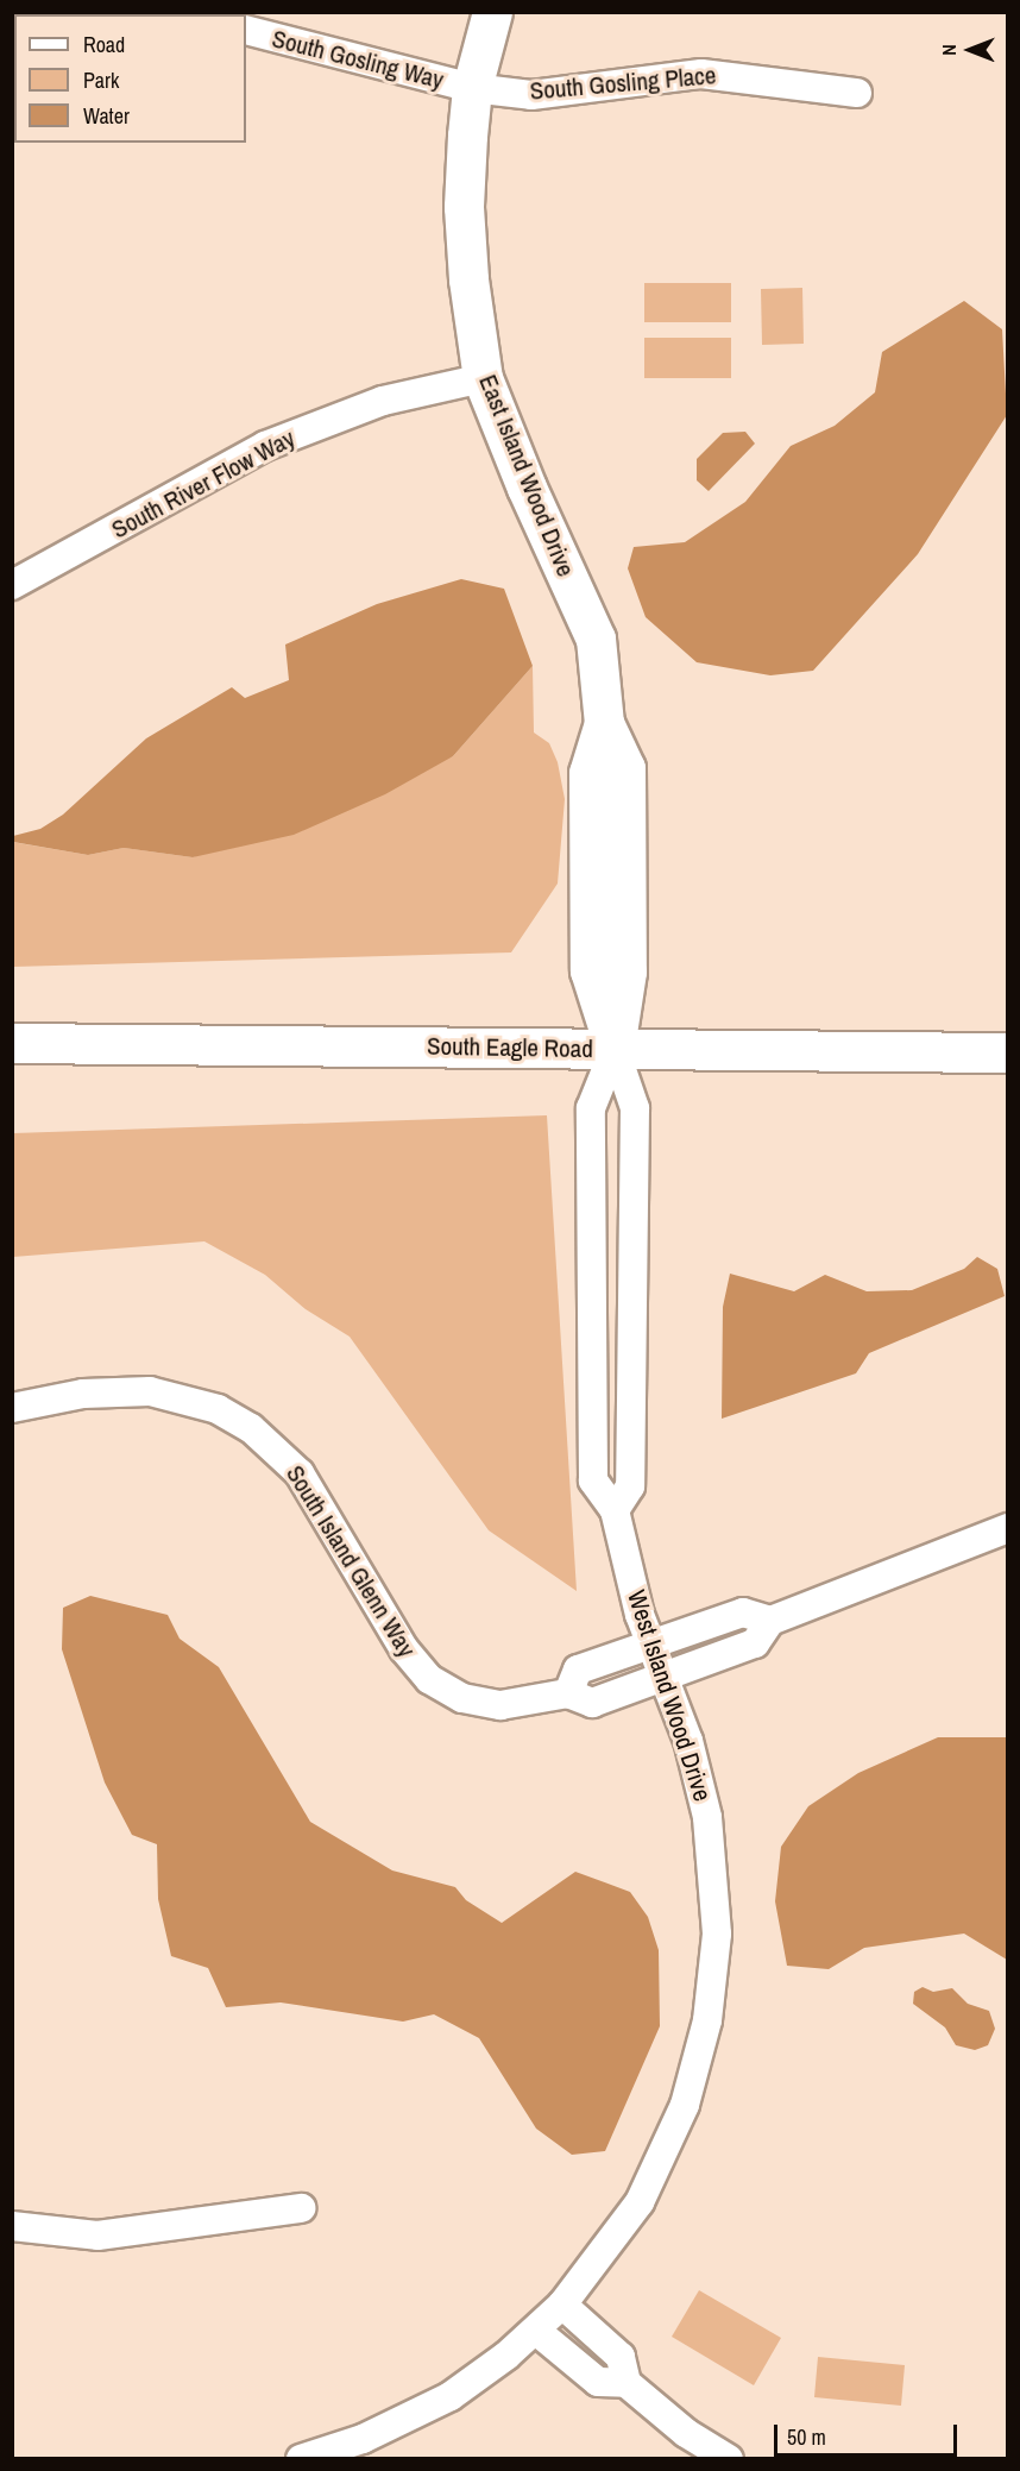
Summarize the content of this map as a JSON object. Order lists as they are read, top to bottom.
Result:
{
  "streets": {
    "main road": ["East Island Wood Drive", "South Eagle Road"],
    "street": [
      "South Gosling Way",
      "South Gosling Place",
      "South River Flow Way",
      "South Island Glenn Way",
      "West Island Wood Drive"
    ]
  },
  "crossings": [
    ["South Gosling Way", "South Gosling Place"],
    ["South Gosling Way", "East Island Wood Drive"],
    ["South Gosling Place", "East Island Wood Drive"],
    ["East Island Wood Drive", "South River Flow Way"],
    ["East Island Wood Drive", "South Eagle Road"],
    ["East Island Wood Drive", "West Island Wood Drive"],
    ["South Eagle Road", "West Island Wood Drive"],
    ["South Island Glenn Way", "West Island Wood Drive"]
  ],
  "legend": ["Road", "Park", "Water"],
  "scale_bar": "50 m",
  "north": "left"
}
